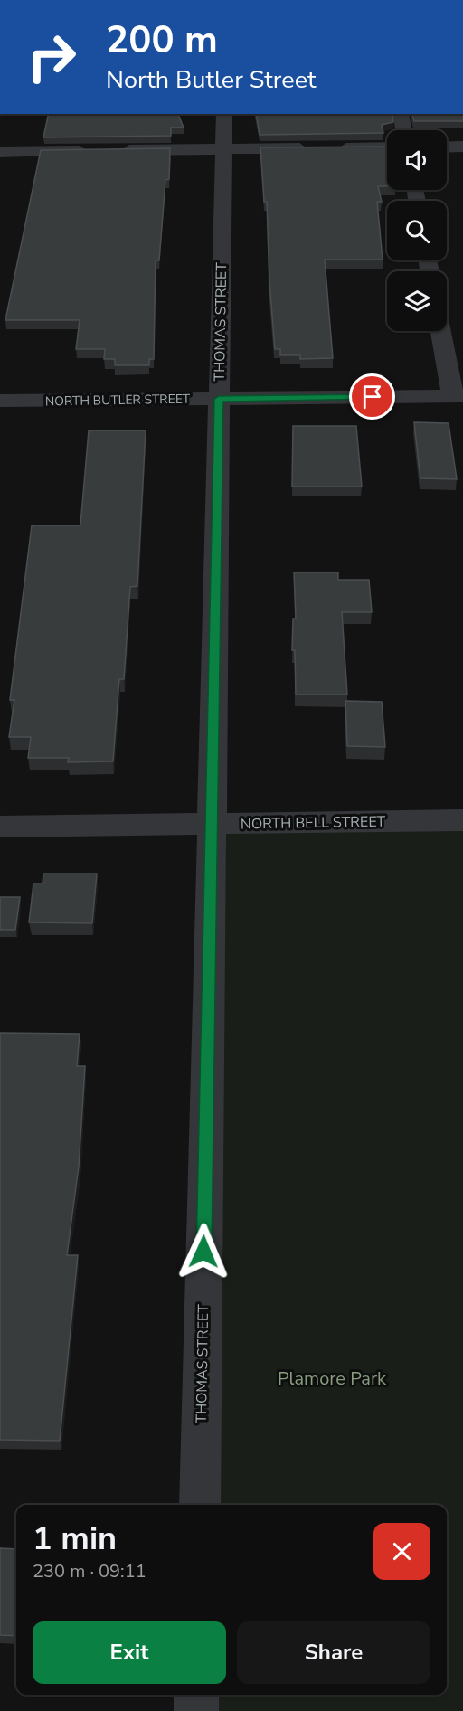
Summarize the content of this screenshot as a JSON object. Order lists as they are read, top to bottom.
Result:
{
  "streets": {
    "street": ["THOMAS STREET", "NORTH BUTLER STREET", "NORTH BELL STREET"]
  },
  "crossings": [
    ["THOMAS STREET", "NORTH BUTLER STREET"],
    ["THOMAS STREET", "NORTH BELL STREET"]
  ],
  "parks": ["Plamore Park"],
  "page": {
    "turn": ["200 m", "North Butler Street"],
    "heading": ["1 min", "230 m · 09:11"],
    "buttons": ["Exit", "Share"]
  }
}
